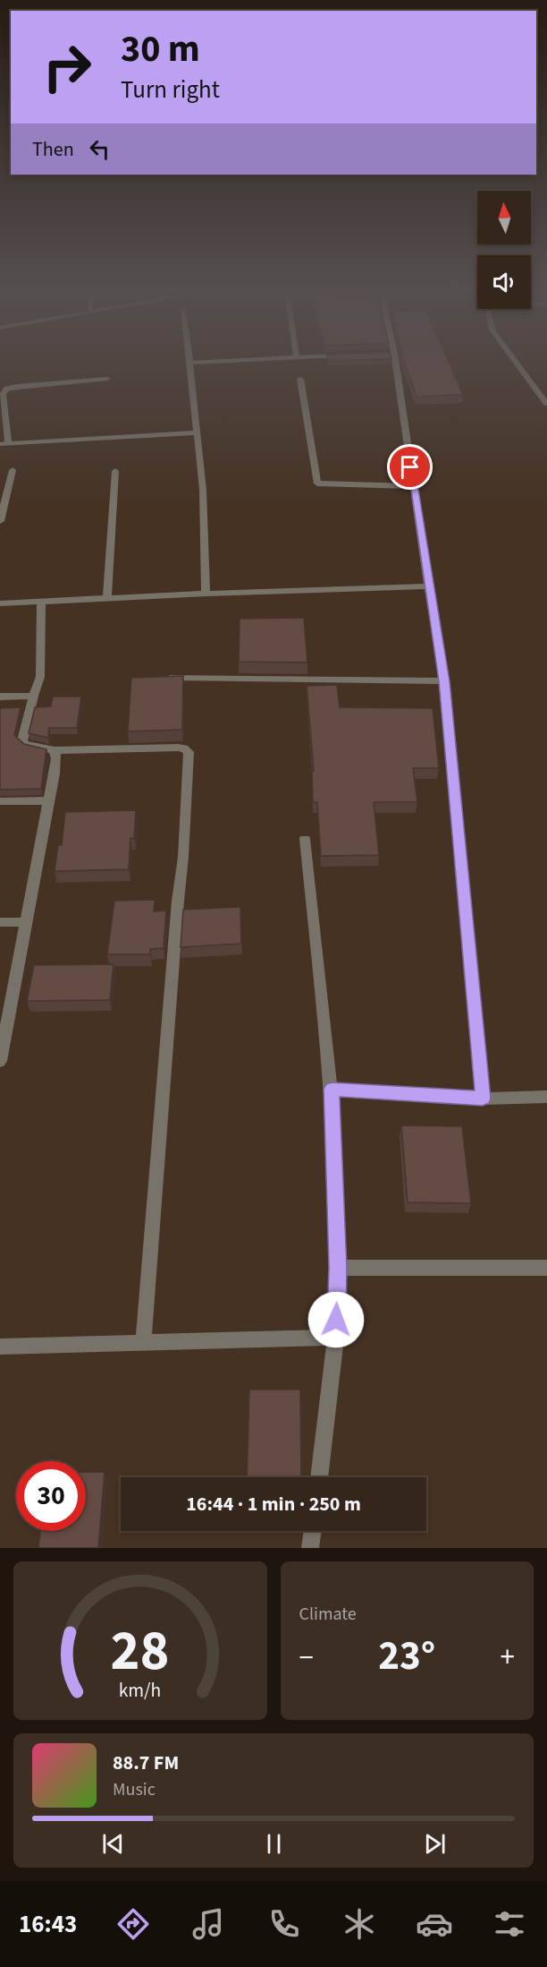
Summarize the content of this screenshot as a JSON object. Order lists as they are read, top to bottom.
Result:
{
  "north": "top",
  "page": {
    "turn": ["30 m", "Turn right"],
    "then": "Then",
    "limit": "30",
    "trip": "16:44 · 1 min · 250 m",
    "tile": "Climate",
    "heat": ["−", "23°", "+"],
    "song": ["88.7 FM", "Music"],
    "tabs": "16:43",
    "gauge": ["28", "km/h"]
  }
}
